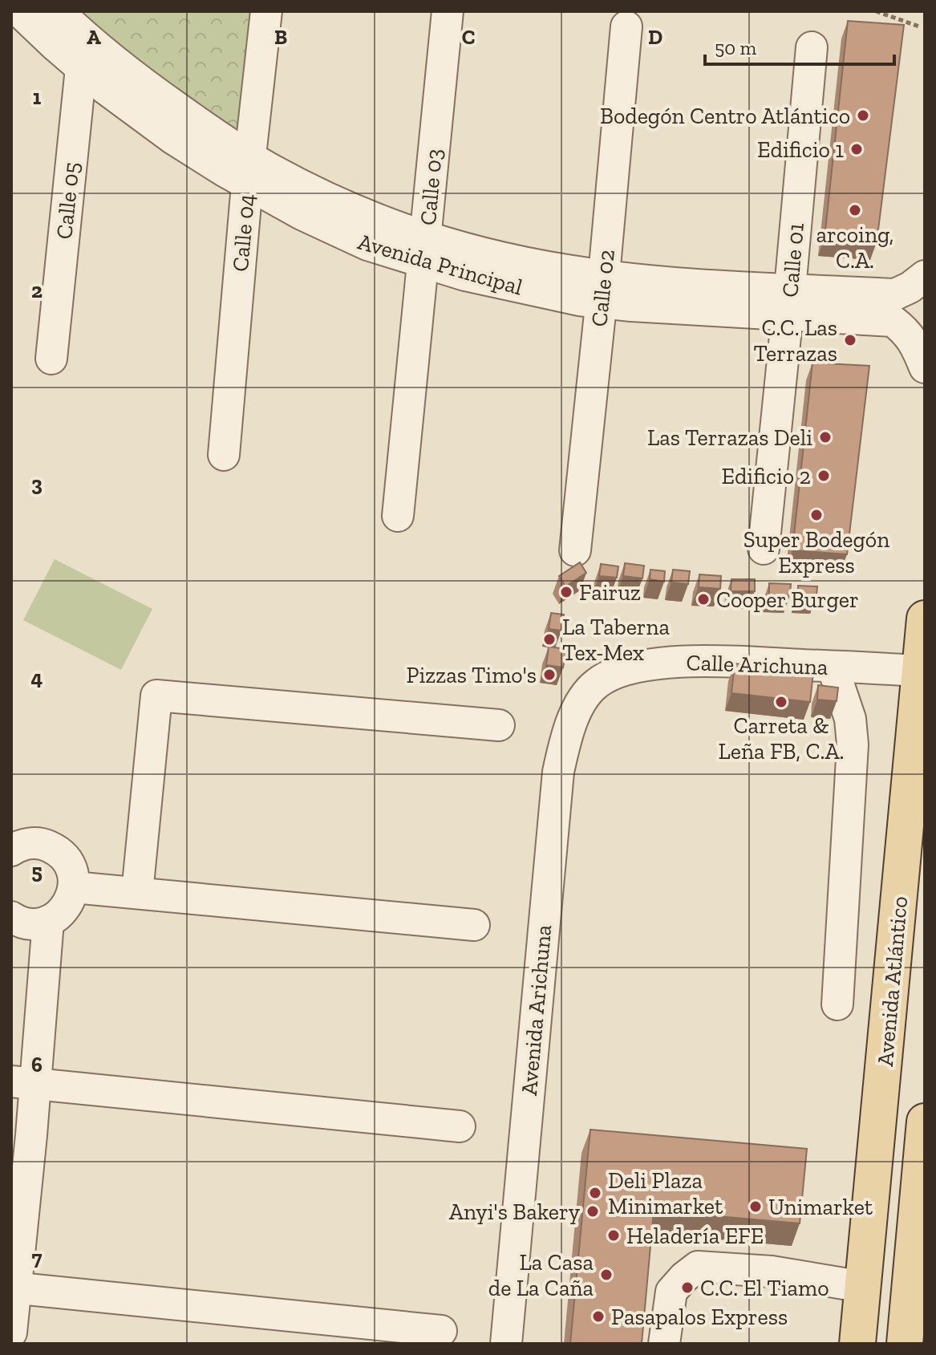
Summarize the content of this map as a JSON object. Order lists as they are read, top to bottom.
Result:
{
  "streets": {
    "main road": ["Avenida Atlántico"],
    "street": [
      "Calle 03",
      "Calle 05",
      "Calle 04",
      "Calle 01",
      "Avenida Principal",
      "Calle 02",
      "Calle Arichuna",
      "Avenida Arichuna"
    ]
  },
  "crossings": [
    ["Calle 03", "Avenida Principal"],
    ["Calle 05", "Avenida Principal"],
    ["Calle 04", "Avenida Principal"],
    ["Calle 01", "Avenida Principal"],
    ["Avenida Principal", "Calle 02"],
    ["Calle Arichuna", "Avenida Atlántico"],
    ["Calle Arichuna", "Avenida Arichuna"]
  ],
  "places": [
    "Bodegón Centro Atlántico",
    "Edificio 1",
    "arcoing, C.A.",
    "C.C. Las Terrazas",
    "Las Terrazas Deli",
    "Edificio 2",
    "Super Bodegón Express",
    "Fairuz",
    "Cooper Burger",
    "La Taberna Tex-Mex",
    "Pizzas Timo's",
    "Carreta & Leña FB, C.A.",
    "Deli Plaza Minimarket",
    "Unimarket",
    "Anyi's Bakery",
    "Heladería EFE",
    "La Casa de La Caña",
    "C.C. El Tiamo",
    "Pasapalos Express"
  ],
  "scale_bar": "50 m",
  "grid": {
    "columns": [
      "A",
      "B",
      "C",
      "D"
    ],
    "rows": [
      "1",
      "2",
      "3",
      "4",
      "5",
      "6",
      "7"
    ]
  }
}
